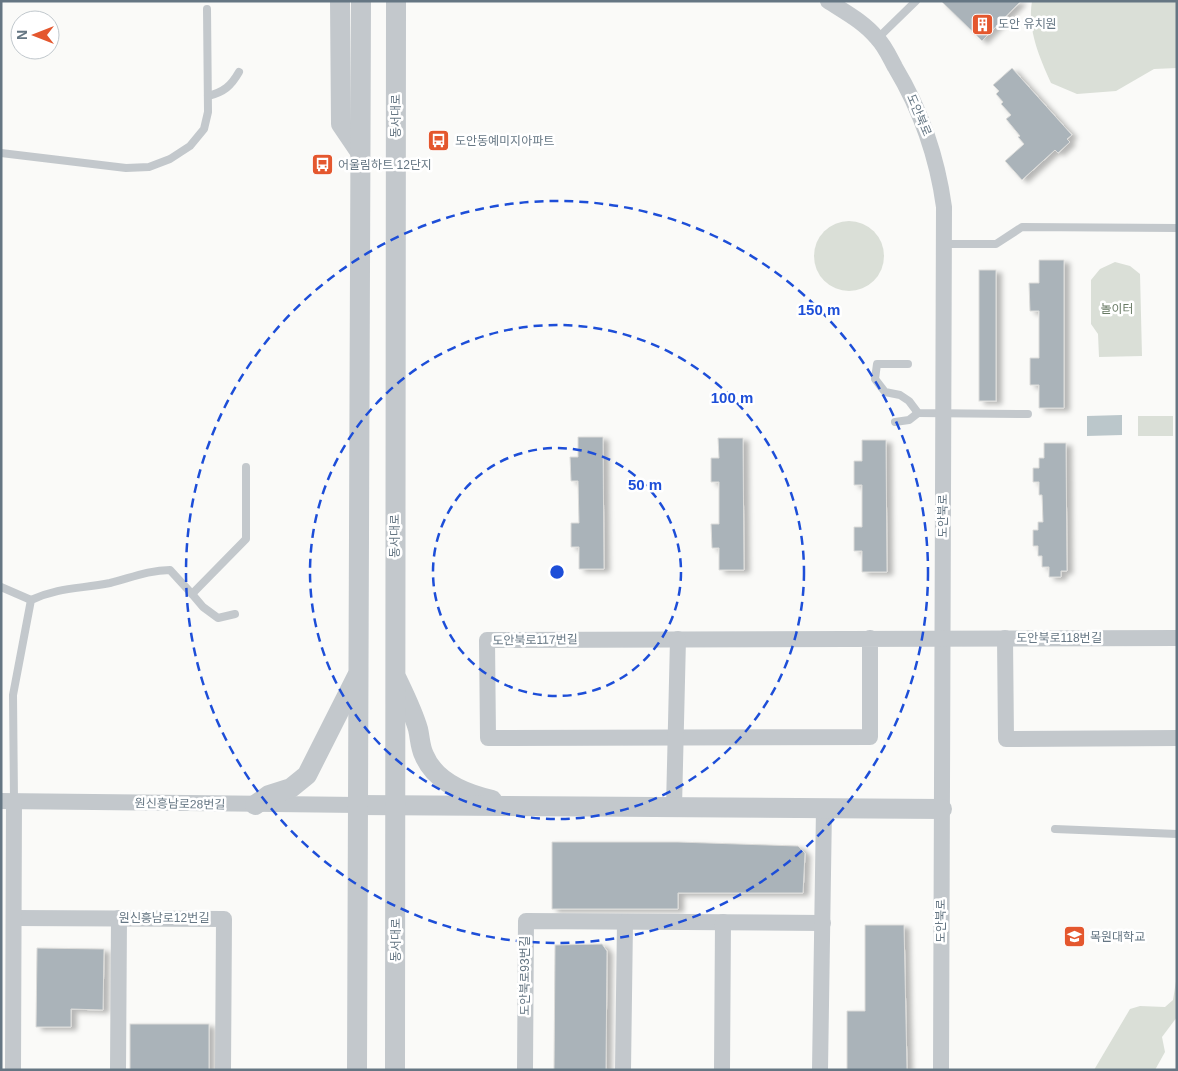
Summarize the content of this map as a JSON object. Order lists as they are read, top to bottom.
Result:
{
  "streets": {
    "street": [
      "도안북로",
      "동서대로",
      "도안북로118번길",
      "도안북로117번길",
      "원신흥남로28번길",
      "원신흥남로12번길",
      "도안북로93번길"
    ]
  },
  "crossings": [
    ["도안북로", "도안북로118번길"],
    ["도안북로", "도안북로117번길"],
    ["도안북로118번길", "도안북로117번길"]
  ],
  "parks": ["놀이터"],
  "places": {
    "building": ["도안 유치원"],
    "bus stop": ["도안동예미지아파트", "어울림하트 12단지"],
    "school or university": ["목원대학교"]
  },
  "north": "left",
  "rings": ["150 m", "100 m", "50 m"]
}
